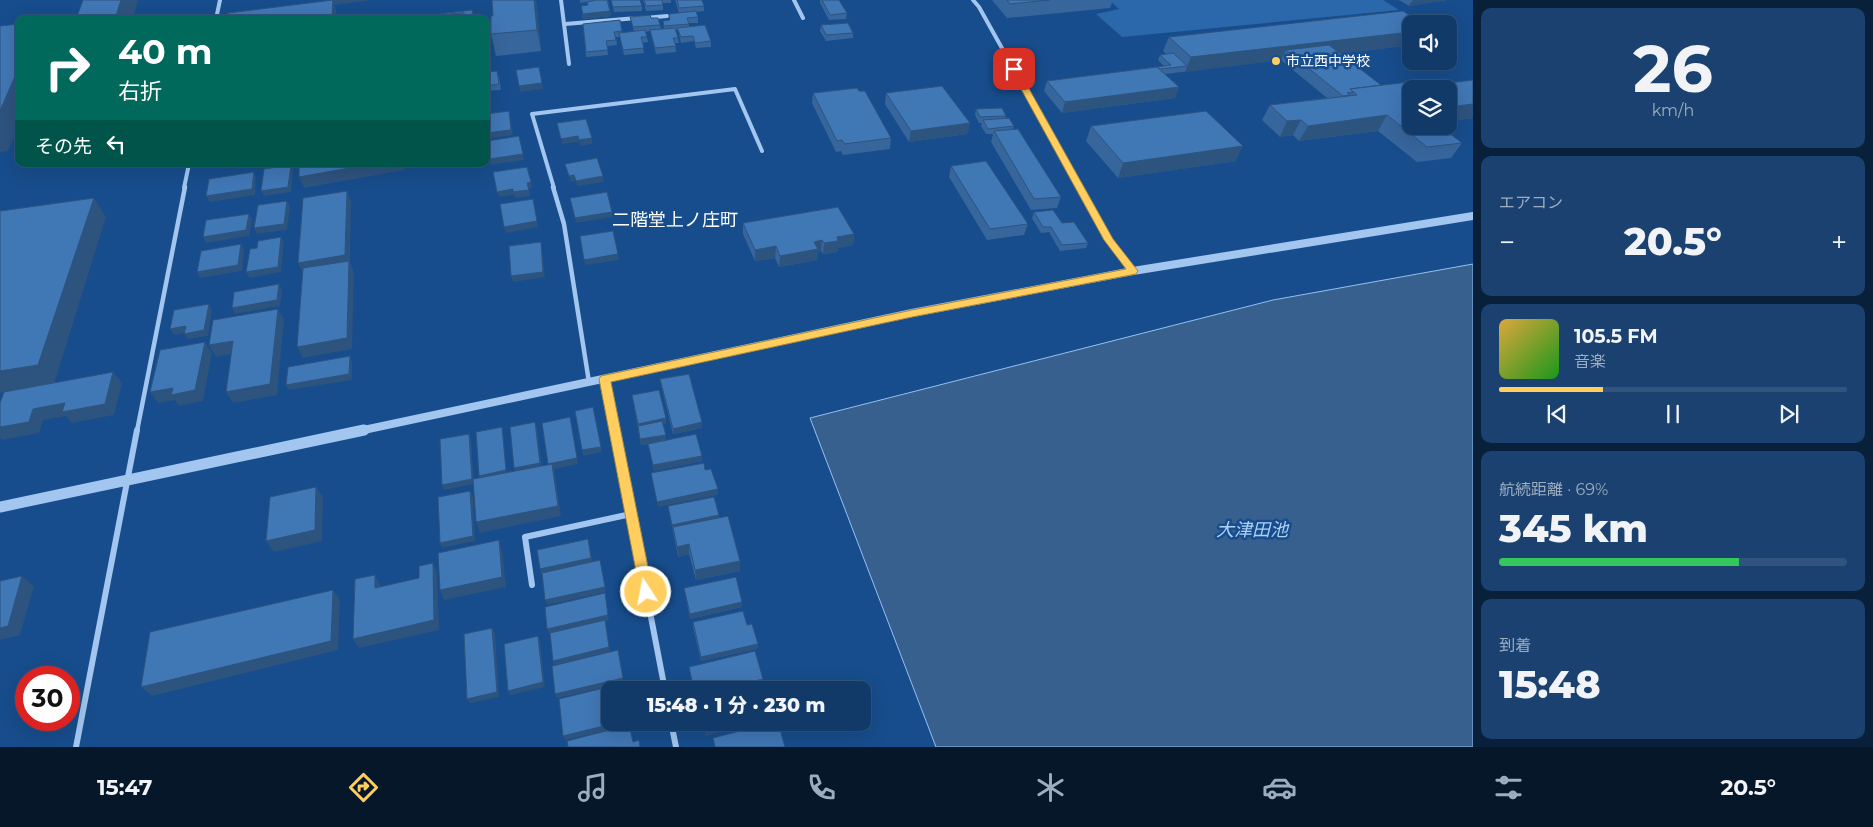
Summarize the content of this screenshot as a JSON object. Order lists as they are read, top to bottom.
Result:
{
  "districts": ["二階堂上ノ庄町"],
  "water": ["大津田池"],
  "places": ["市立西中学校"],
  "page": {
    "tile": [
      ["26", "km/h"],
      "エアコン",
      ["航続距離 · 69%", "345 km"],
      ["到着", "15:48"]
    ],
    "turn": ["40 m", "右折"],
    "then": "その先",
    "heat": ["−", "20.5°", "+"],
    "song": ["105.5 FM", "音楽"],
    "limit": "30",
    "trip": "15:48 · 1 分 · 230 m",
    "tabs": ["15:47", "20.5°"]
  }
}
